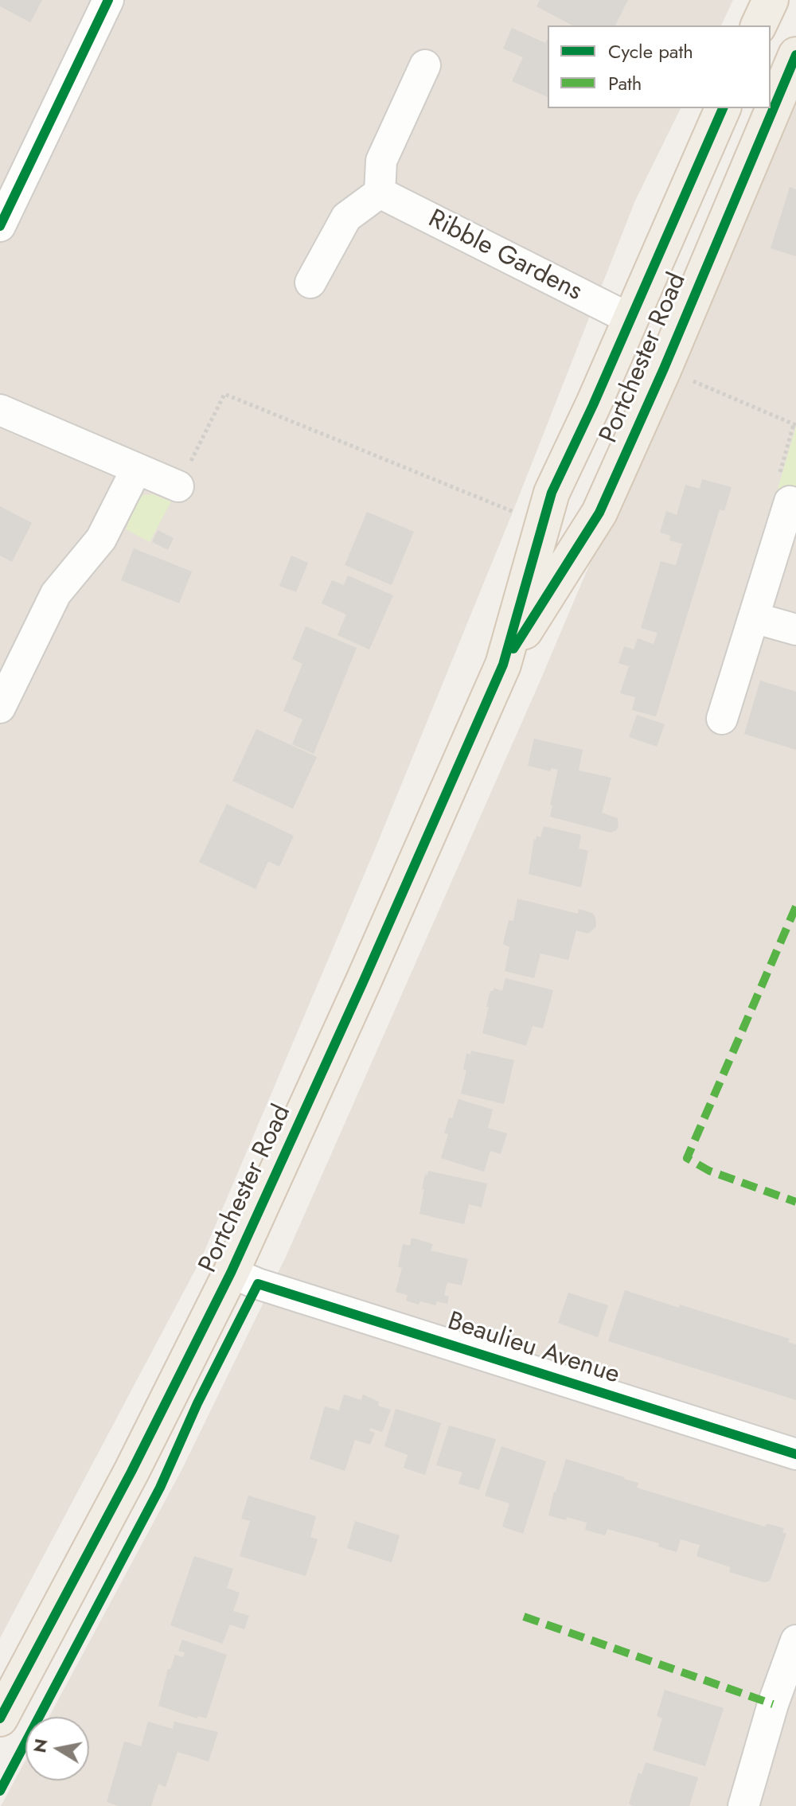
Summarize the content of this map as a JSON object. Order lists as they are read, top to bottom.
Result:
{
  "streets": {
    "main road": ["Portchester Road"],
    "street": ["Ribble Gardens", "Beaulieu Avenue"]
  },
  "crossings": [
    ["Ribble Gardens", "Portchester Road"],
    ["Portchester Road", "Beaulieu Avenue"]
  ],
  "legend": ["Cycle path", "Path"],
  "north": "left"
}
